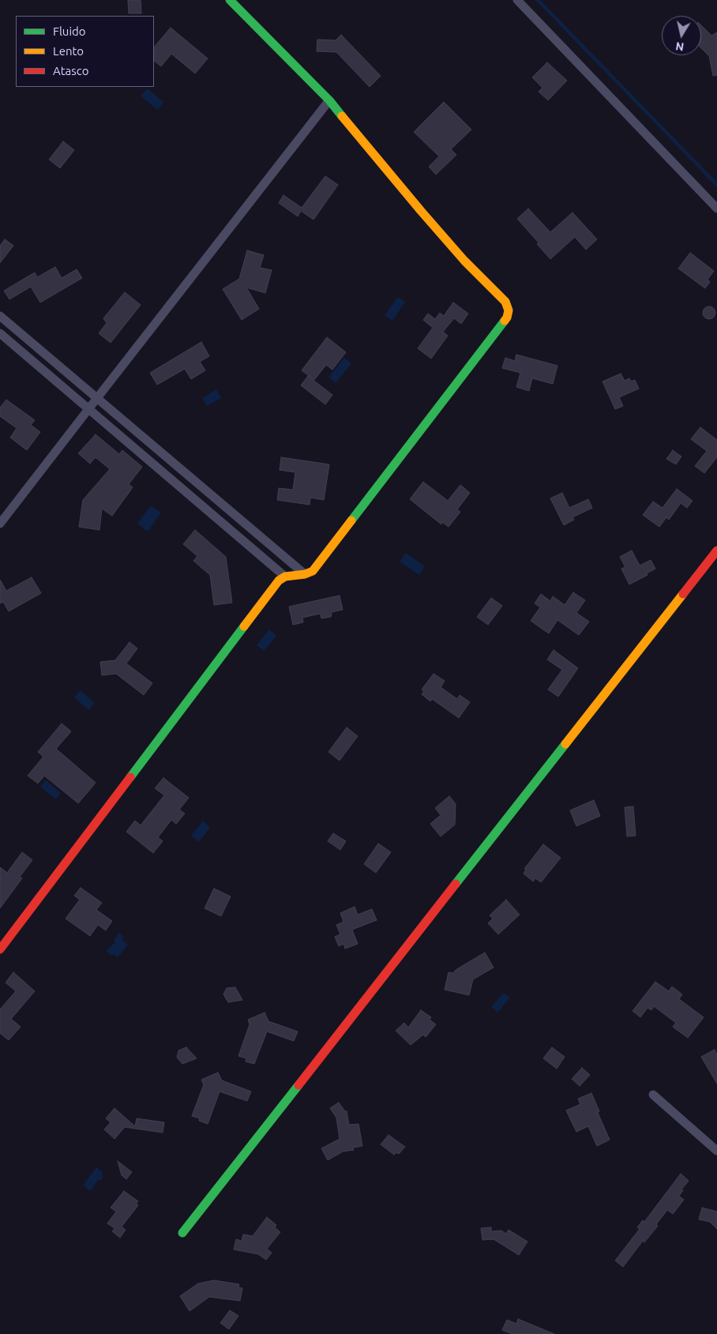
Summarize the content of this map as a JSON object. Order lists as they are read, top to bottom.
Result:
{
  "legend": ["Fluido", "Lento", "Atasco"],
  "north": "bottom"
}
